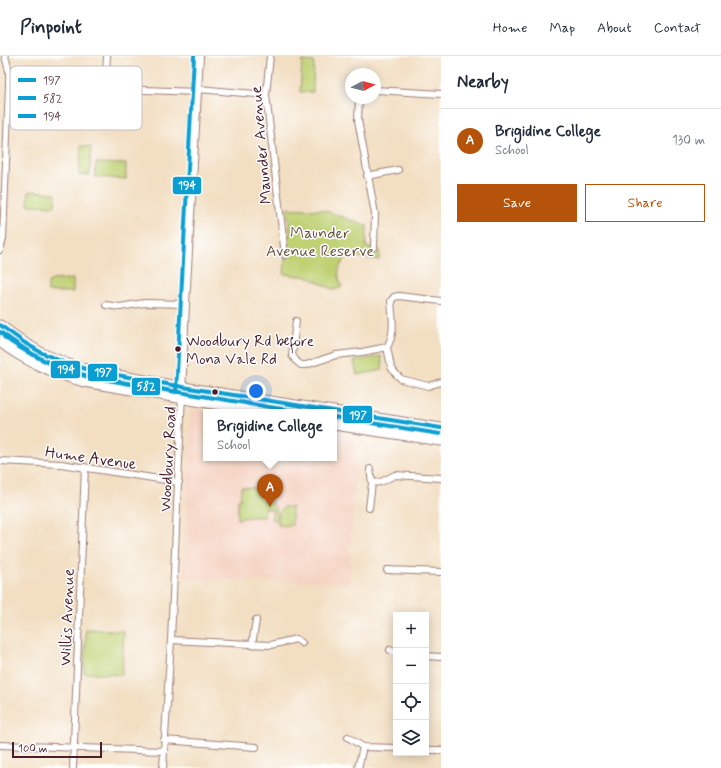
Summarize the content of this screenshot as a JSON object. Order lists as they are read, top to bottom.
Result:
{
  "streets": {
    "street": [
      "Maunder Avenue",
      "Hume Avenue",
      "Woodbury Road",
      "Willis Avenue"
    ]
  },
  "crossings": [
    ["Hume Avenue", "Woodbury Road"],
    ["Hume Avenue", "Willis Avenue"]
  ],
  "parks": ["Maunder Avenue Reserve"],
  "places": ["Woodbury Rd before Mona Vale Rd"],
  "lines": ["transit line 194", "transit line 197", "transit line 582"],
  "legend": ["197", "582", "194"],
  "scale_bar": "100 m",
  "north": "right",
  "page": {
    "header": "Pinpoint",
    "nav": [
      "Home",
      "Map",
      "About",
      "Contact"
    ],
    "heading": "Nearby",
    "list": [
      {
        "mark": "A",
        "name": "Brigidine College",
        "note": "School",
        "value": "130 m"
      }
    ],
    "buttons": ["Save", "Share"],
    "popup": ["Brigidine College", "School"],
    "pins": "A",
    "map_buttons": ["+", "−"],
    "scale": "100 m"
  }
}
